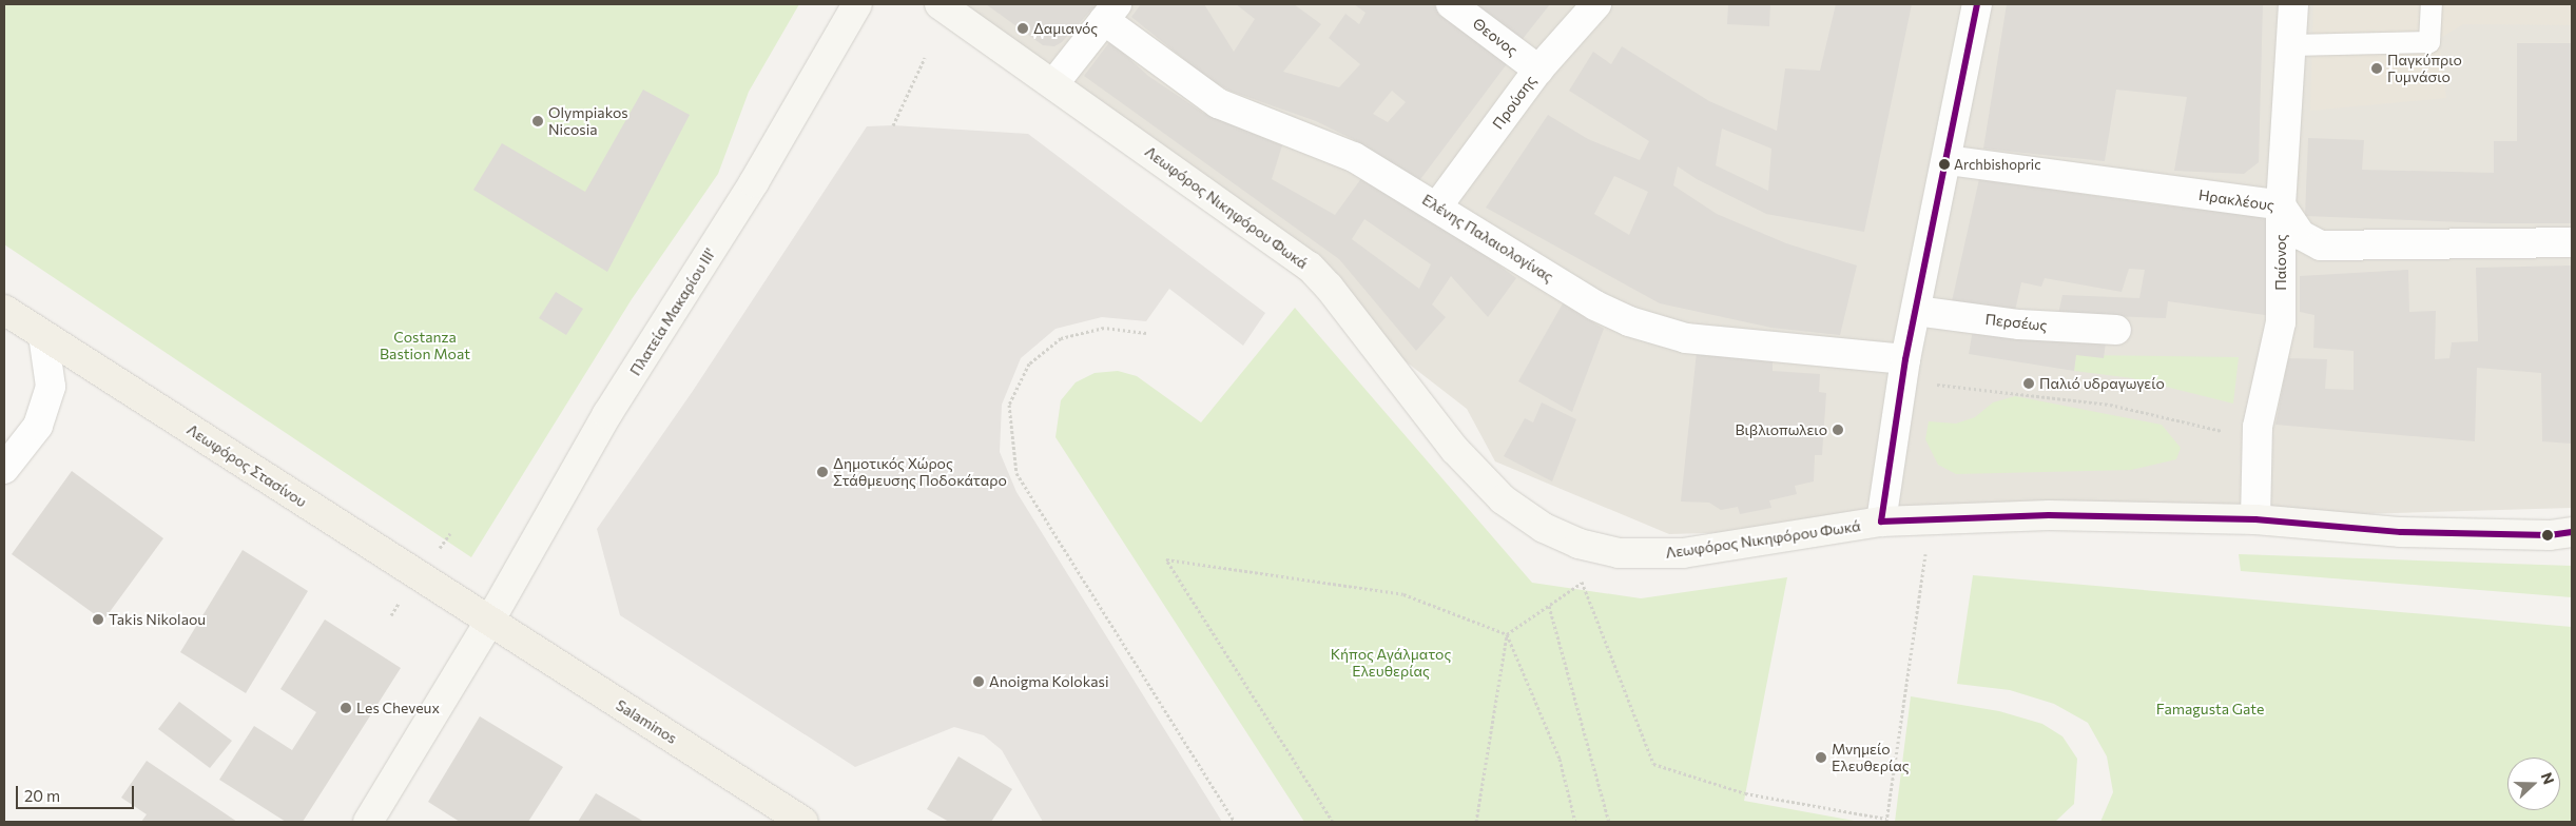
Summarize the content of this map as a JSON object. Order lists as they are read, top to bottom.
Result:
{
  "streets": {
    "main road": ["Λεωφόρος Στασίνου", "Salaminos"],
    "street": [
      "Θεονος",
      "Προύσης",
      "Ηρακλέους",
      "Λεωφόρος Νικηφόρου Φωκά",
      "Ελένης Παλαιολογίνας",
      "Παίονος",
      "Πλατεία Μακαρίου ΙΙΙ'",
      "Περσέως"
    ]
  },
  "crossings": [
    ["Θεονος", "Προύσης"],
    ["Προύσης", "Ελένης Παλαιολογίνας"],
    ["Ηρακλέους", "Παίονος"],
    ["Λεωφόρος Νικηφόρου Φωκά", "Παίονος"],
    ["Πλατεία Μακαρίου ΙΙΙ'", "Λεωφόρος Στασίνου"],
    ["Πλατεία Μακαρίου ΙΙΙ'", "Salaminos"],
    ["Λεωφόρος Στασίνου", "Salaminos"]
  ],
  "parks": ["Costanza Bastion Moat", "Κήπος Αγάλματος Ελευθερίας", "Famagusta Gate"],
  "places": [
    "Δαμιανός",
    "Παγκύπριο Γυμνάσιο",
    "Olympiakos Nicosia",
    "Archbishopric",
    "Παλιό υδραγωγείο",
    "Βιβλιοπωλειο",
    "Δημοτικός Χώρος Στάθμευσης Ποδοκάταρο",
    "Takis Nikolaou",
    "Anoigma Kolokasi",
    "Les Cheveux",
    "Μνημείο Ελευθερίας"
  ],
  "scale_bar": "20 m",
  "north": "right"
}
